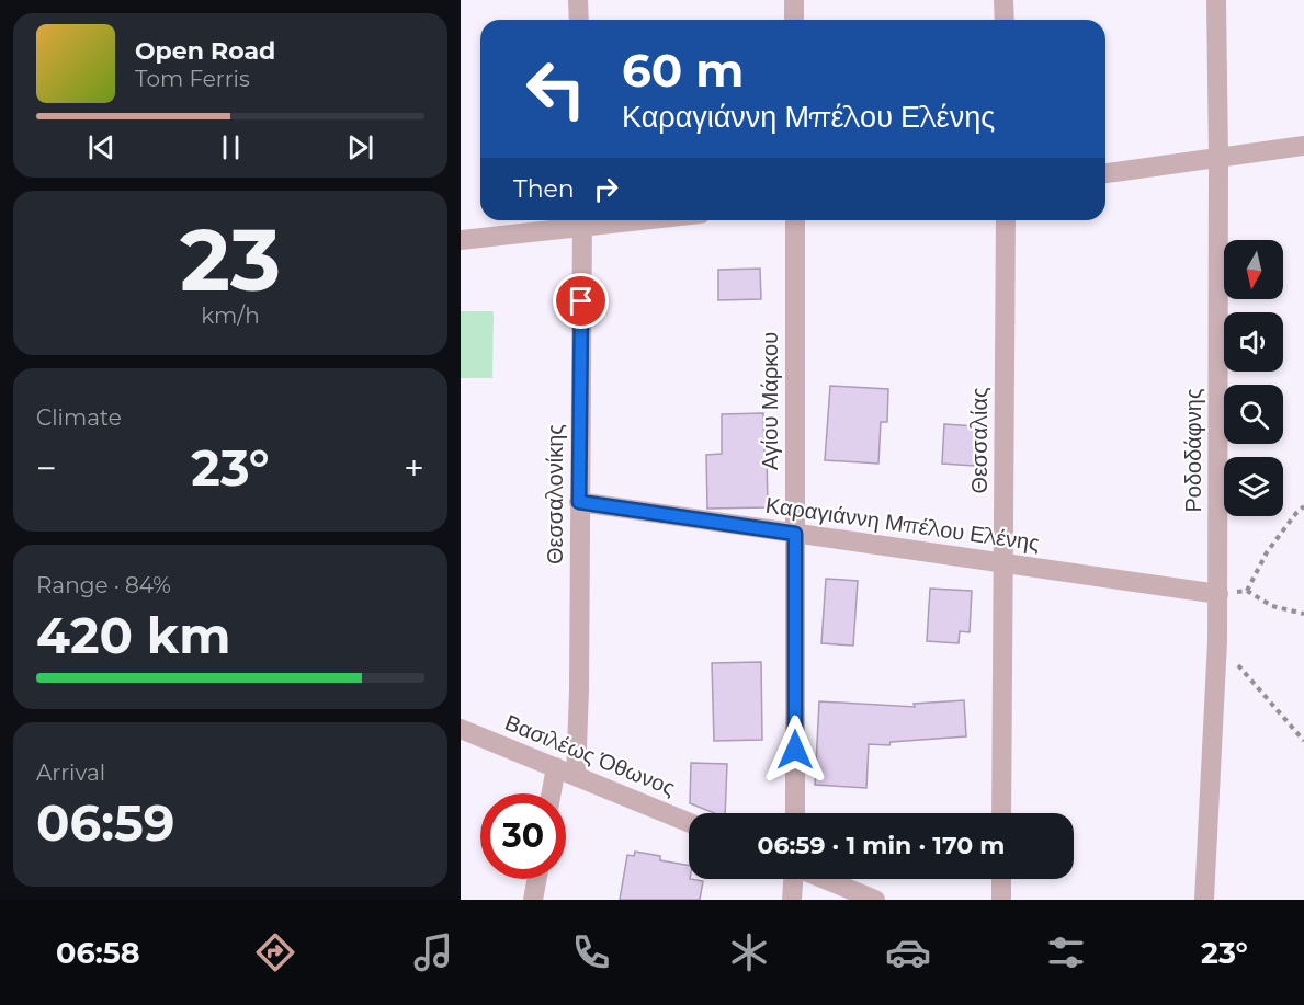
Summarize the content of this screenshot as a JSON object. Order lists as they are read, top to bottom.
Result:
{
  "streets": {
    "street": [
      "Αγίου Μάρκου",
      "Θεσσαλίας",
      "Ροδοδάφνης",
      "Θεσσαλονίκης",
      "Καραγιάννη Μπέλου Ελένης",
      "Βασιλέως Όθωνος"
    ]
  },
  "crossings": [
    ["Αγίου Μάρκου", "Καραγιάννη Μπέλου Ελένης"],
    ["Θεσσαλίας", "Καραγιάννη Μπέλου Ελένης"],
    ["Ροδοδάφνης", "Καραγιάννη Μπέλου Ελένης"],
    ["Θεσσαλονίκης", "Καραγιάννη Μπέλου Ελένης"],
    ["Θεσσαλονίκης", "Βασιλέως Όθωνος"]
  ],
  "north": "bottom",
  "page": {
    "turn": ["60 m", "Καραγιάννη Μπέλου Ελένης"],
    "song": ["Open Road", "Tom Ferris"],
    "then": "Then",
    "tile": [
      ["23", "km/h"],
      "Climate",
      ["Range · 84%", "420 km"],
      ["Arrival", "06:59"]
    ],
    "heat": ["−", "23°", "+"],
    "limit": "30",
    "trip": "06:59 · 1 min · 170 m",
    "tabs": ["06:58", "23°"]
  }
}
